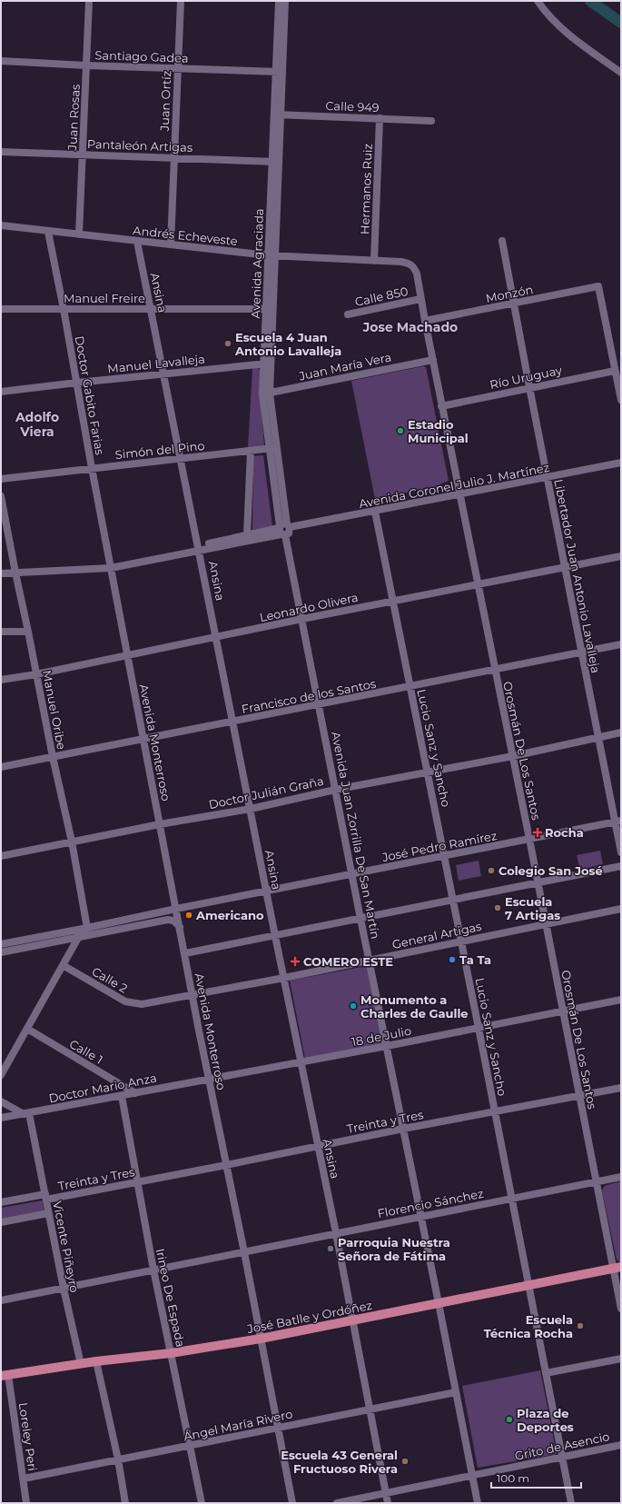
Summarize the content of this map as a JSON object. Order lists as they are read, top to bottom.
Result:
{
  "streets": {
    "main road": ["José Batlle y Ordóñez"],
    "street": [
      "Santiago Gadea",
      "Juan Ortíz",
      "Calle 949",
      "Juan Rosas",
      "Pantaleón Artigas",
      "Hermanos Ruiz",
      "Andrés Echeveste",
      "Avenida Agraciada",
      "Ansina",
      "Monzón",
      "Calle 850",
      "Manuel Freire",
      "Manuel Lavalleja",
      "Juan María Vera",
      "Río Uruguay",
      "Doctor Gabito Farias",
      "Simón del Pino",
      "Avenida Coronel Julio J. Martínez",
      "Libertador Juan Antonio Lavalleja",
      "Leonardo Olivera",
      "Francisco de los Santos",
      "Manuel Oribe",
      "Avenida Monterroso",
      "Lucio Sanz y Sancho",
      "Orosmán De Los Santos",
      "Doctor Julián Graña",
      "Avenida Juan Zorrilla De San Martín",
      "José Pedro Ramírez",
      "General Artigas",
      "Calle 2",
      "18 de Julio",
      "Calle 1",
      "Doctor Mario Anza",
      "Treinta y Tres",
      "Florencio Sánchez",
      "Vicente Piñeyro",
      "Irineo De Espada",
      "Ángel María Rivero",
      "Loreley Peri",
      "Grito de Asencio"
    ]
  },
  "crossings": [
    ["Santiago Gadea", "Juan Ortíz"],
    ["Santiago Gadea", "Juan Rosas"],
    ["Santiago Gadea", "Avenida Agraciada"],
    ["Juan Ortíz", "Pantaleón Artigas"],
    ["Juan Ortíz", "Andrés Echeveste"],
    ["Calle 949", "Hermanos Ruiz"],
    ["Calle 949", "Avenida Agraciada"],
    ["Juan Rosas", "Pantaleón Artigas"],
    ["Juan Rosas", "Andrés Echeveste"],
    ["Pantaleón Artigas", "Avenida Agraciada"],
    ["Hermanos Ruiz", "Andrés Echeveste"],
    ["Andrés Echeveste", "Avenida Agraciada"],
    ["Andrés Echeveste", "Ansina"],
    ["Andrés Echeveste", "Doctor Gabito Farias"],
    ["Andrés Echeveste", "Orosmán De Los Santos"],
    ["Avenida Agraciada", "Manuel Freire"],
    ["Avenida Agraciada", "Manuel Lavalleja"],
    ["Avenida Agraciada", "Juan María Vera"],
    ["Avenida Agraciada", "Simón del Pino"],
    ["Avenida Agraciada", "Avenida Coronel Julio J. Martínez"],
    ["Avenida Agraciada", "Avenida Juan Zorrilla De San Martín"],
    ["Ansina", "Manuel Freire"],
    ["Ansina", "Manuel Lavalleja"],
    ["Ansina", "Simón del Pino"],
    ["Ansina", "Avenida Coronel Julio J. Martínez"],
    ["Ansina", "Leonardo Olivera"],
    ["Ansina", "Francisco de los Santos"],
    ["Ansina", "Doctor Julián Graña"],
    ["Ansina", "José Pedro Ramírez"],
    ["Ansina", "General Artigas"],
    ["Ansina", "18 de Julio"],
    ["Ansina", "Treinta y Tres"],
    ["Ansina", "Florencio Sánchez"],
    ["Ansina", "José Batlle y Ordóñez"],
    ["Ansina", "Ángel María Rivero"],
    ["Ansina", "Grito de Asencio"],
    ["Monzón", "Río Uruguay"],
    ["Monzón", "Libertador Juan Antonio Lavalleja"],
    ["Monzón", "Orosmán De Los Santos"],
    ["Calle 850", "Orosmán De Los Santos"],
    ["Manuel Freire", "Doctor Gabito Farias"],
    ["Manuel Lavalleja", "Doctor Gabito Farias"],
    ["Juan María Vera", "Orosmán De Los Santos"],
    ["Río Uruguay", "Libertador Juan Antonio Lavalleja"],
    ["Río Uruguay", "Orosmán De Los Santos"],
    ["Doctor Gabito Farias", "Simón del Pino"],
    ["Doctor Gabito Farias", "Avenida Coronel Julio J. Martínez"],
    ["Doctor Gabito Farias", "Avenida Monterroso"],
    ["Avenida Coronel Julio J. Martínez", "Libertador Juan Antonio Lavalleja"],
    ["Avenida Coronel Julio J. Martínez", "Manuel Oribe"],
    ["Avenida Coronel Julio J. Martínez", "Avenida Monterroso"],
    ["Avenida Coronel Julio J. Martínez", "Lucio Sanz y Sancho"],
    ["Avenida Coronel Julio J. Martínez", "Orosmán De Los Santos"],
    ["Avenida Coronel Julio J. Martínez", "Avenida Juan Zorrilla De San Martín"],
    ["Libertador Juan Antonio Lavalleja", "Leonardo Olivera"],
    ["Libertador Juan Antonio Lavalleja", "Francisco de los Santos"],
    ["Libertador Juan Antonio Lavalleja", "Doctor Julián Graña"],
    ["Libertador Juan Antonio Lavalleja", "José Pedro Ramírez"],
    ["Leonardo Olivera", "Manuel Oribe"],
    ["Leonardo Olivera", "Avenida Monterroso"],
    ["Leonardo Olivera", "Lucio Sanz y Sancho"],
    ["Leonardo Olivera", "Orosmán De Los Santos"],
    ["Leonardo Olivera", "Avenida Juan Zorrilla De San Martín"],
    ["Francisco de los Santos", "Manuel Oribe"],
    ["Francisco de los Santos", "Avenida Monterroso"],
    ["Francisco de los Santos", "Lucio Sanz y Sancho"],
    ["Francisco de los Santos", "Orosmán De Los Santos"],
    ["Francisco de los Santos", "Avenida Juan Zorrilla De San Martín"],
    ["Manuel Oribe", "Doctor Julián Graña"],
    ["Manuel Oribe", "José Pedro Ramírez"],
    ["Avenida Monterroso", "Doctor Julián Graña"],
    ["Avenida Monterroso", "José Pedro Ramírez"],
    ["Avenida Monterroso", "General Artigas"],
    ["Avenida Monterroso", "Calle 2"],
    ["Avenida Monterroso", "18 de Julio"],
    ["Avenida Monterroso", "Doctor Mario Anza"],
    ["Avenida Monterroso", "Treinta y Tres"],
    ["Avenida Monterroso", "Florencio Sánchez"],
    ["Avenida Monterroso", "José Batlle y Ordóñez"],
    ["Avenida Monterroso", "Ángel María Rivero"],
    ["Lucio Sanz y Sancho", "Doctor Julián Graña"],
    ["Lucio Sanz y Sancho", "José Pedro Ramírez"],
    ["Lucio Sanz y Sancho", "General Artigas"],
    ["Lucio Sanz y Sancho", "18 de Julio"],
    ["Lucio Sanz y Sancho", "Treinta y Tres"],
    ["Lucio Sanz y Sancho", "Florencio Sánchez"],
    ["Lucio Sanz y Sancho", "José Batlle y Ordóñez"],
    ["Lucio Sanz y Sancho", "Grito de Asencio"],
    ["Orosmán De Los Santos", "Doctor Julián Graña"],
    ["Orosmán De Los Santos", "José Pedro Ramírez"],
    ["Orosmán De Los Santos", "General Artigas"],
    ["Orosmán De Los Santos", "18 de Julio"],
    ["Orosmán De Los Santos", "Treinta y Tres"],
    ["Orosmán De Los Santos", "Florencio Sánchez"],
    ["Orosmán De Los Santos", "José Batlle y Ordóñez"],
    ["Doctor Julián Graña", "Avenida Juan Zorrilla De San Martín"],
    ["Avenida Juan Zorrilla De San Martín", "José Pedro Ramírez"],
    ["Avenida Juan Zorrilla De San Martín", "General Artigas"],
    ["Avenida Juan Zorrilla De San Martín", "18 de Julio"],
    ["Avenida Juan Zorrilla De San Martín", "Treinta y Tres"],
    ["Avenida Juan Zorrilla De San Martín", "Florencio Sánchez"],
    ["Avenida Juan Zorrilla De San Martín", "José Batlle y Ordóñez"],
    ["Avenida Juan Zorrilla De San Martín", "Ángel María Rivero"],
    ["Avenida Juan Zorrilla De San Martín", "Grito de Asencio"],
    ["General Artigas", "Calle 2"],
    ["18 de Julio", "Doctor Mario Anza"],
    ["Calle 1", "Doctor Mario Anza"],
    ["Doctor Mario Anza", "Vicente Piñeyro"],
    ["Doctor Mario Anza", "Irineo De Espada"],
    ["Treinta y Tres", "Vicente Piñeyro"],
    ["Treinta y Tres", "Irineo De Espada"],
    ["Florencio Sánchez", "Vicente Piñeyro"],
    ["Florencio Sánchez", "Irineo De Espada"],
    ["Vicente Piñeyro", "José Batlle y Ordóñez"],
    ["Irineo De Espada", "José Batlle y Ordóñez"],
    ["Irineo De Espada", "Ángel María Rivero"],
    ["José Batlle y Ordóñez", "Loreley Peri"],
    ["Ángel María Rivero", "Loreley Peri"]
  ],
  "districts": ["Jose Machado", "Adolfo Viera"],
  "places": {
    "other": [
      "Escuela 4 Juan Antonio Lavalleja",
      "Estadio Municipal",
      "Colegio San José",
      "Escuela 7 Artigas",
      "Americano",
      "Ta Ta",
      "Monumento a Charles de Gaulle",
      "Parroquia Nuestra Señora de Fátima",
      "Escuela Técnica Rocha",
      "Plaza de Deportes",
      "Escuela 43 General Fructuoso Rivera"
    ],
    "health": ["Rocha", "COMERO ESTE"]
  },
  "scale_bar": "100 m"
}
